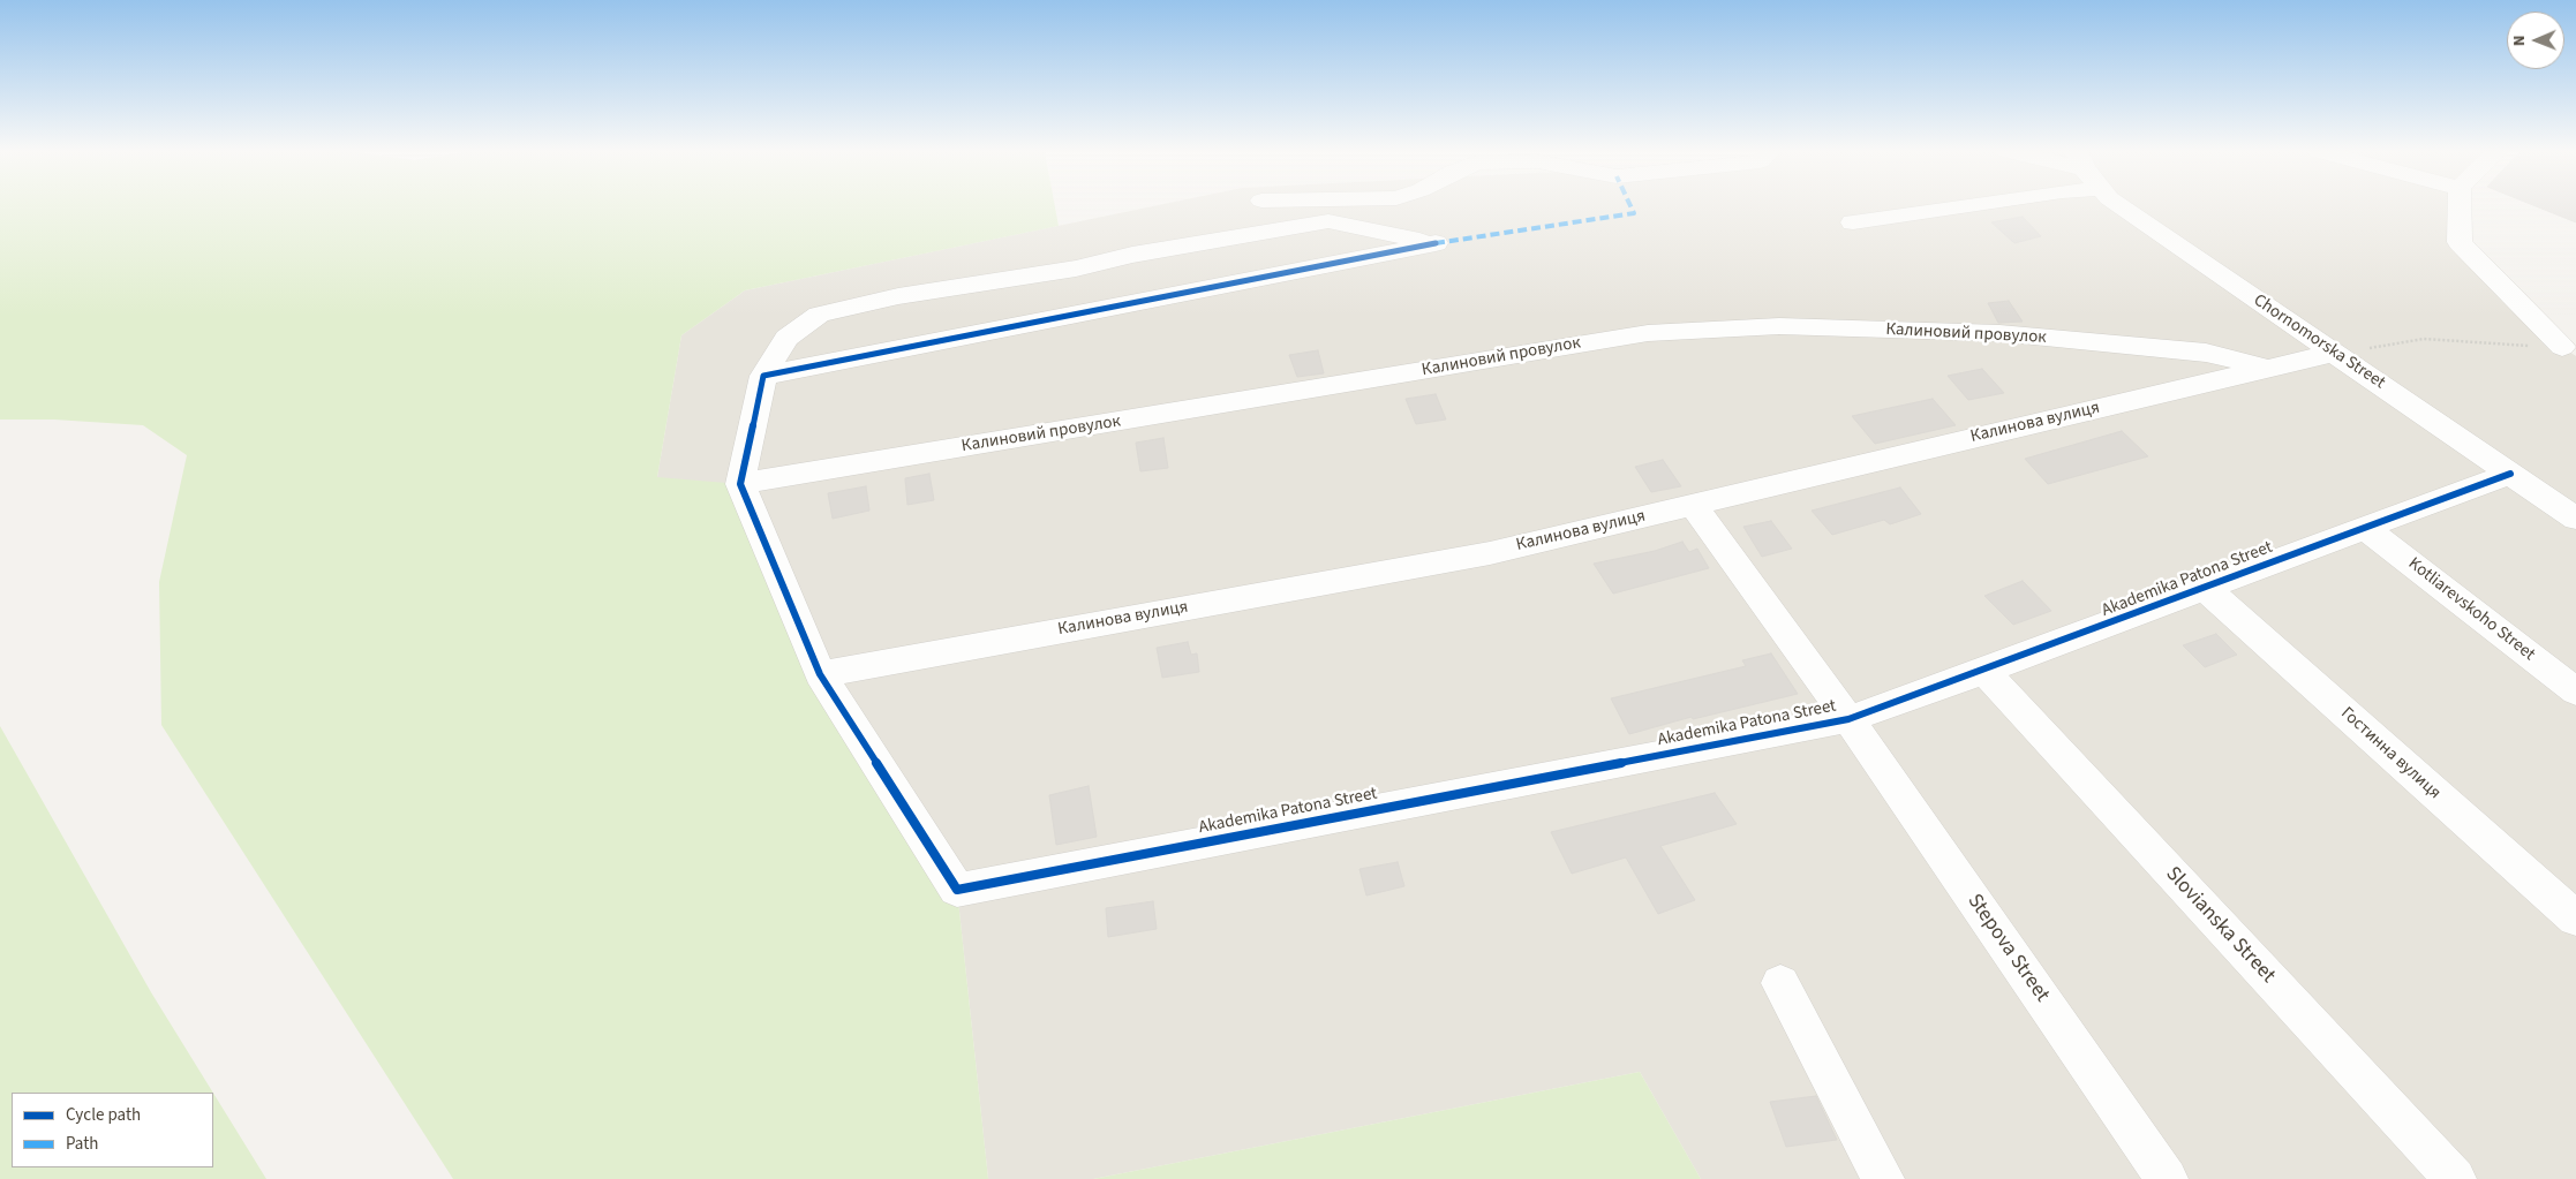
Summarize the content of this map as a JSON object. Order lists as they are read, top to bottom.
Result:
{
  "streets": {
    "street": [
      "Калиновий провулок",
      "Chornomorska Street",
      "Калинова вулиця",
      "Akademika Patona Street",
      "Kotliarevskoho Street",
      "Гостинна вулиця",
      "Slovianska Street",
      "Stepova Street"
    ]
  },
  "crossings": [
    ["Калиновий провулок", "Калинова вулиця"],
    ["Chornomorska Street", "Калинова вулиця"],
    ["Chornomorska Street", "Akademika Patona Street"],
    ["Калинова вулиця", "Akademika Patona Street"],
    ["Калинова вулиця", "Stepova Street"],
    ["Akademika Patona Street", "Kotliarevskoho Street"],
    ["Akademika Patona Street", "Гостинна вулиця"],
    ["Akademika Patona Street", "Slovianska Street"],
    ["Akademika Patona Street", "Stepova Street"]
  ],
  "legend": ["Cycle path", "Path"],
  "north": "left"
}
